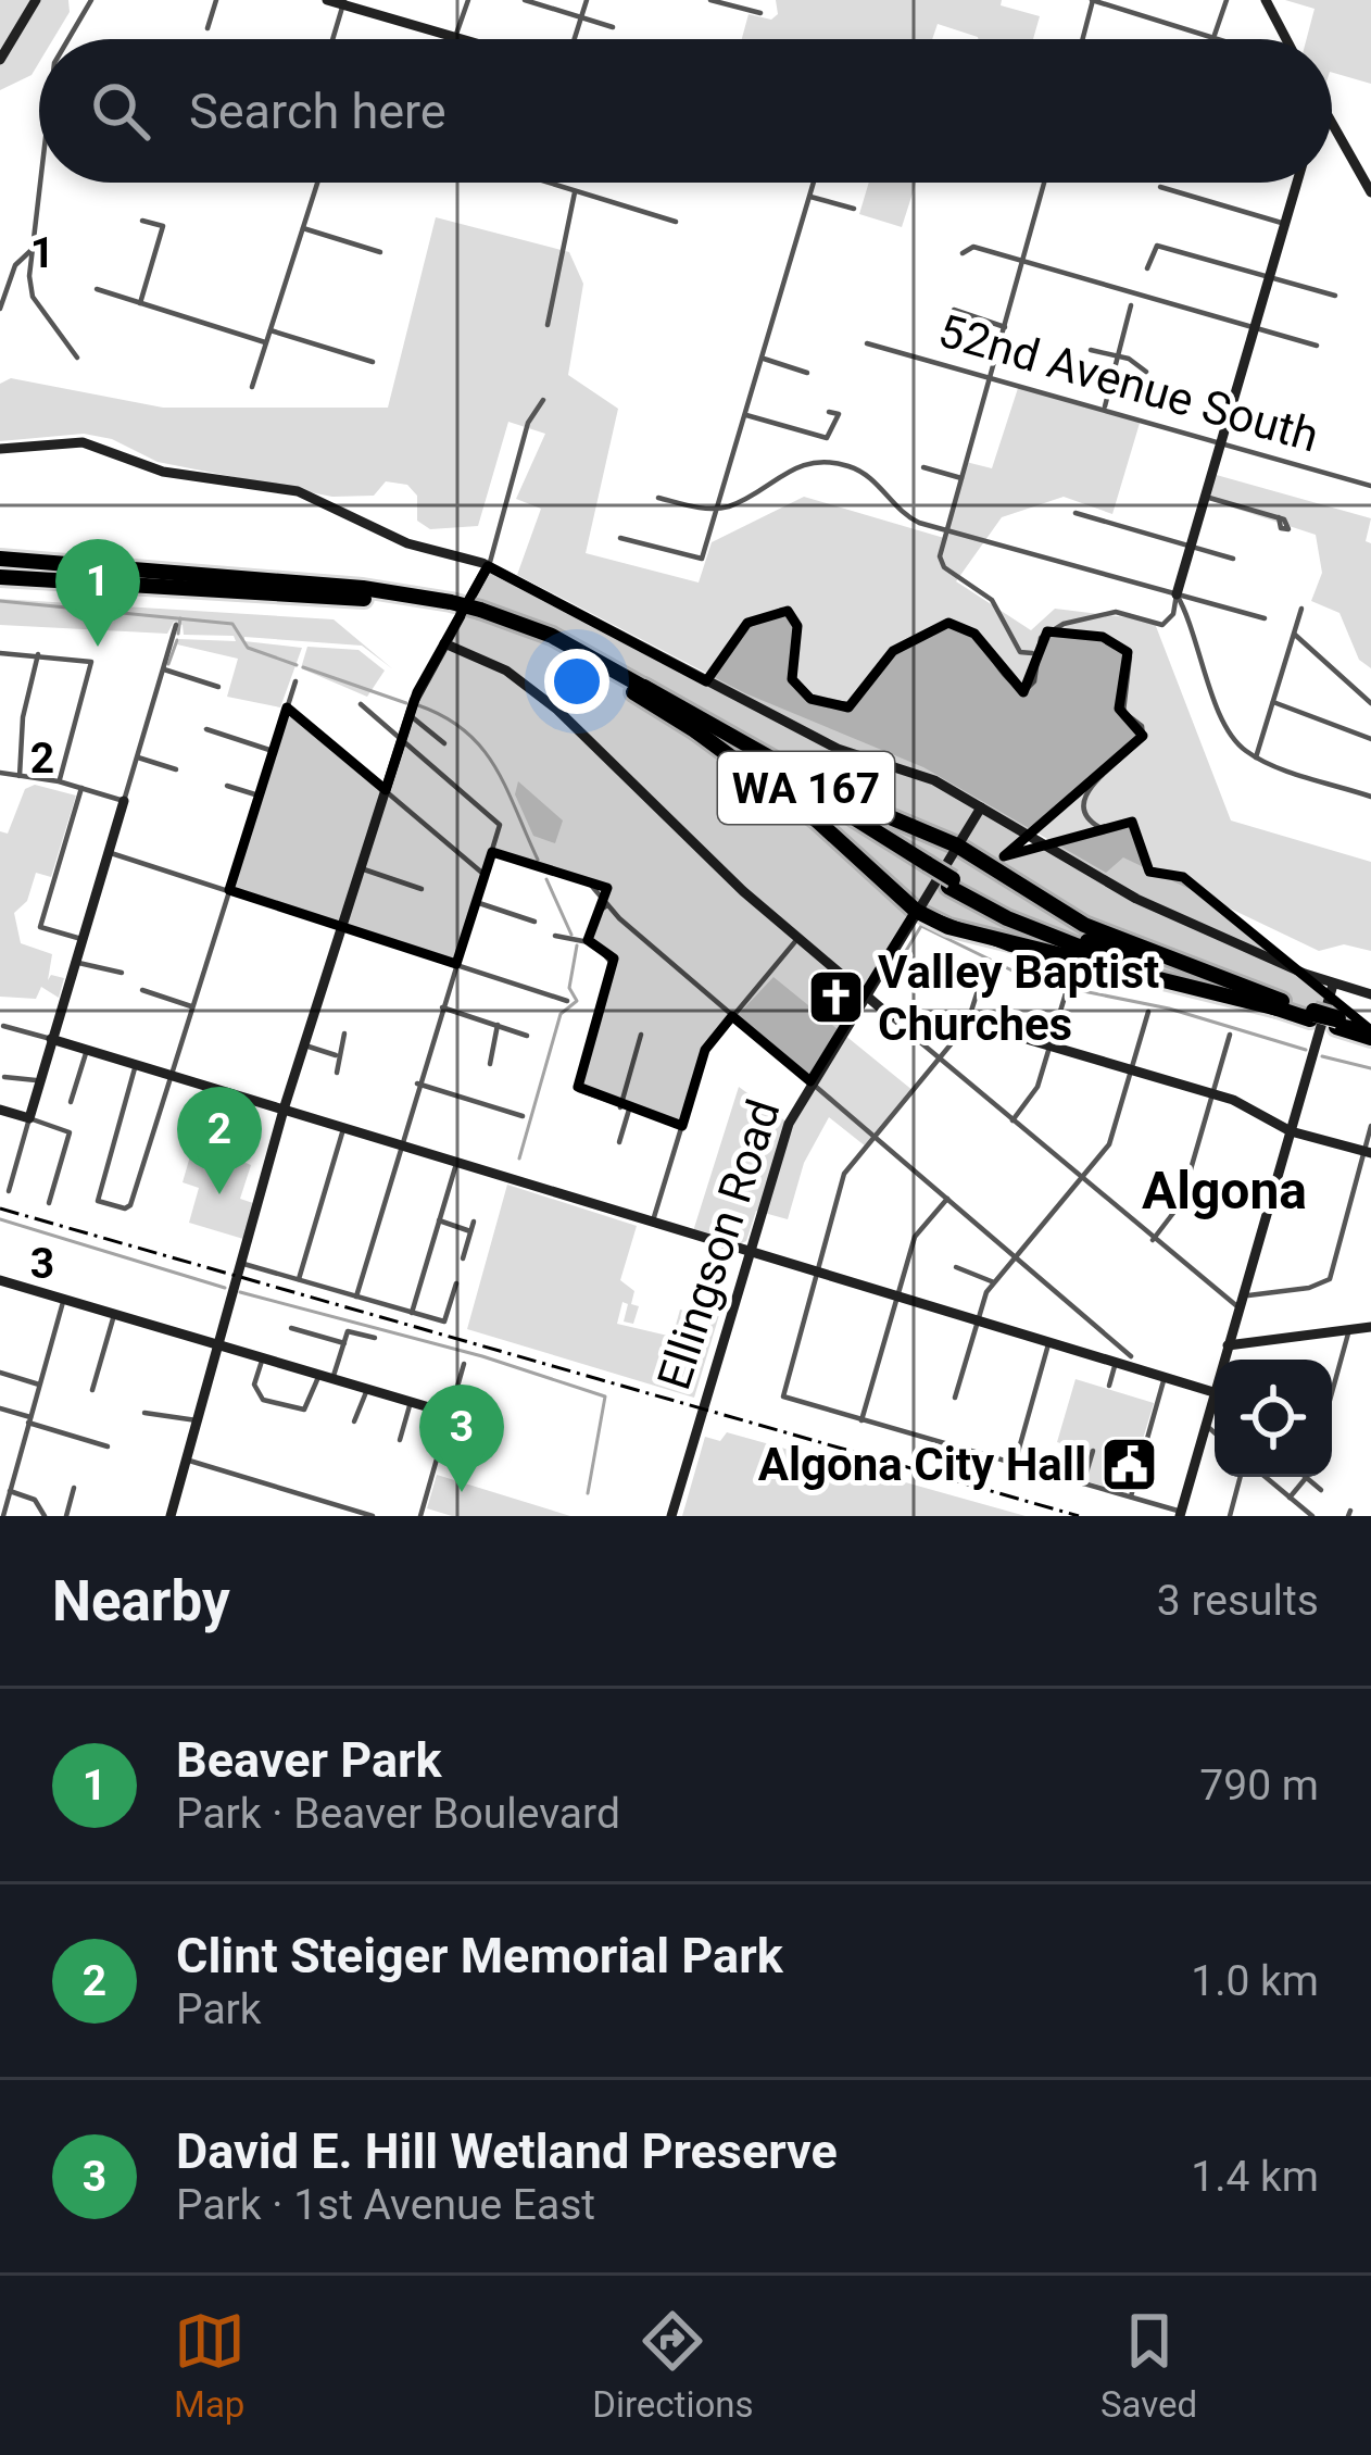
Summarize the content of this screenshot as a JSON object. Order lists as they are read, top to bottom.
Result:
{
  "streets": {
    "highway": ["WA 167"],
    "street": ["52nd Avenue South", "Ellingson Road"]
  },
  "districts": ["Algona"],
  "places": {
    "church": ["Valley Baptist Churches"],
    "public building": ["Algona City Hall"]
  },
  "page": {
    "search": "Search here",
    "pins": ["1", "2", "3"],
    "heading": ["Nearby", "3 results"],
    "list": [
      {
        "mark": "1",
        "name": "Beaver Park",
        "note": "Park · Beaver Boulevard",
        "value": "790 m"
      },
      {
        "mark": "2",
        "name": "Clint Steiger Memorial Park",
        "note": "Park",
        "value": "1.0 km"
      },
      {
        "mark": "3",
        "name": "David E. Hill Wetland Preserve",
        "note": "Park · 1st Avenue East",
        "value": "1.4 km"
      }
    ],
    "nav": ["Map", "Directions", "Saved"]
  },
  "grid": {
    "rows": ["1", "2", "3"]
  }
}
